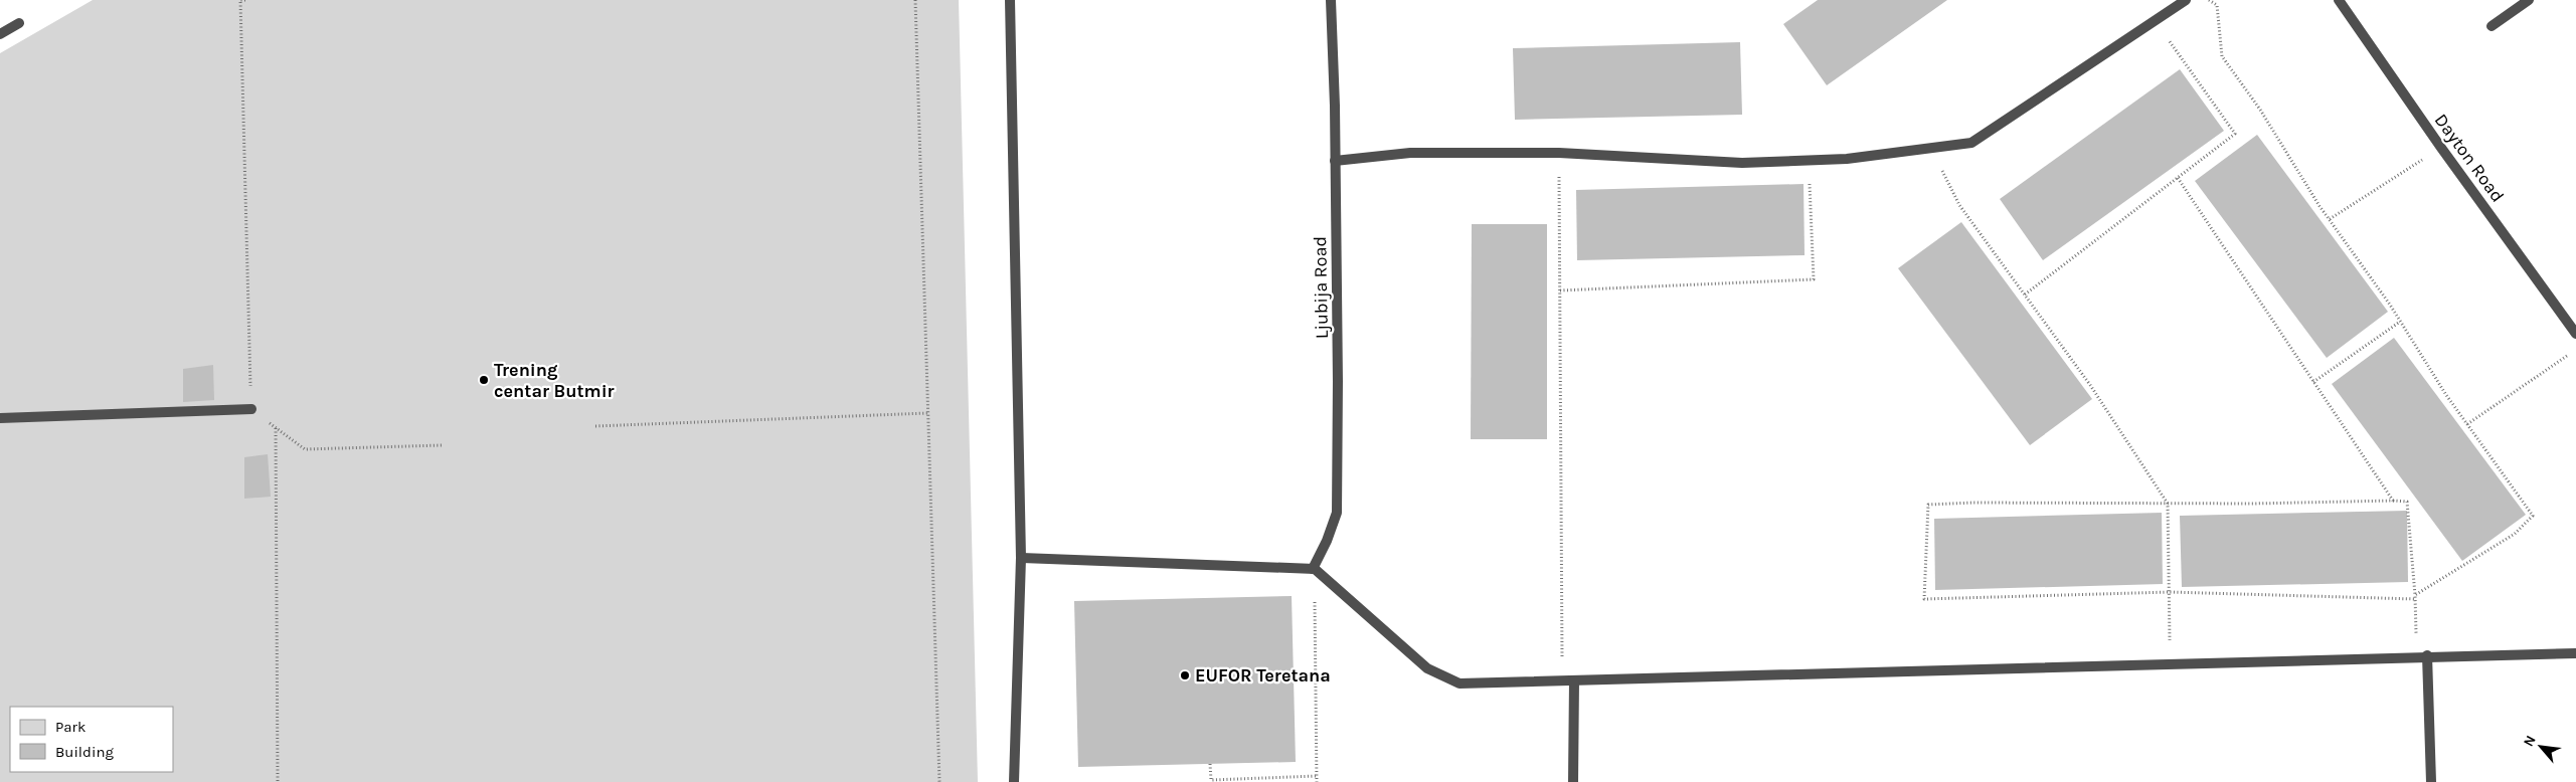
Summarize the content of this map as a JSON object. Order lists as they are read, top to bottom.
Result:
{
  "streets": {
    "lane": ["Dayton Road", "Ljubija Road"]
  },
  "places": ["Trening centar Butmir", "EUFOR Teretana"],
  "legend": ["Park", "Building"],
  "north": "top left"
}
